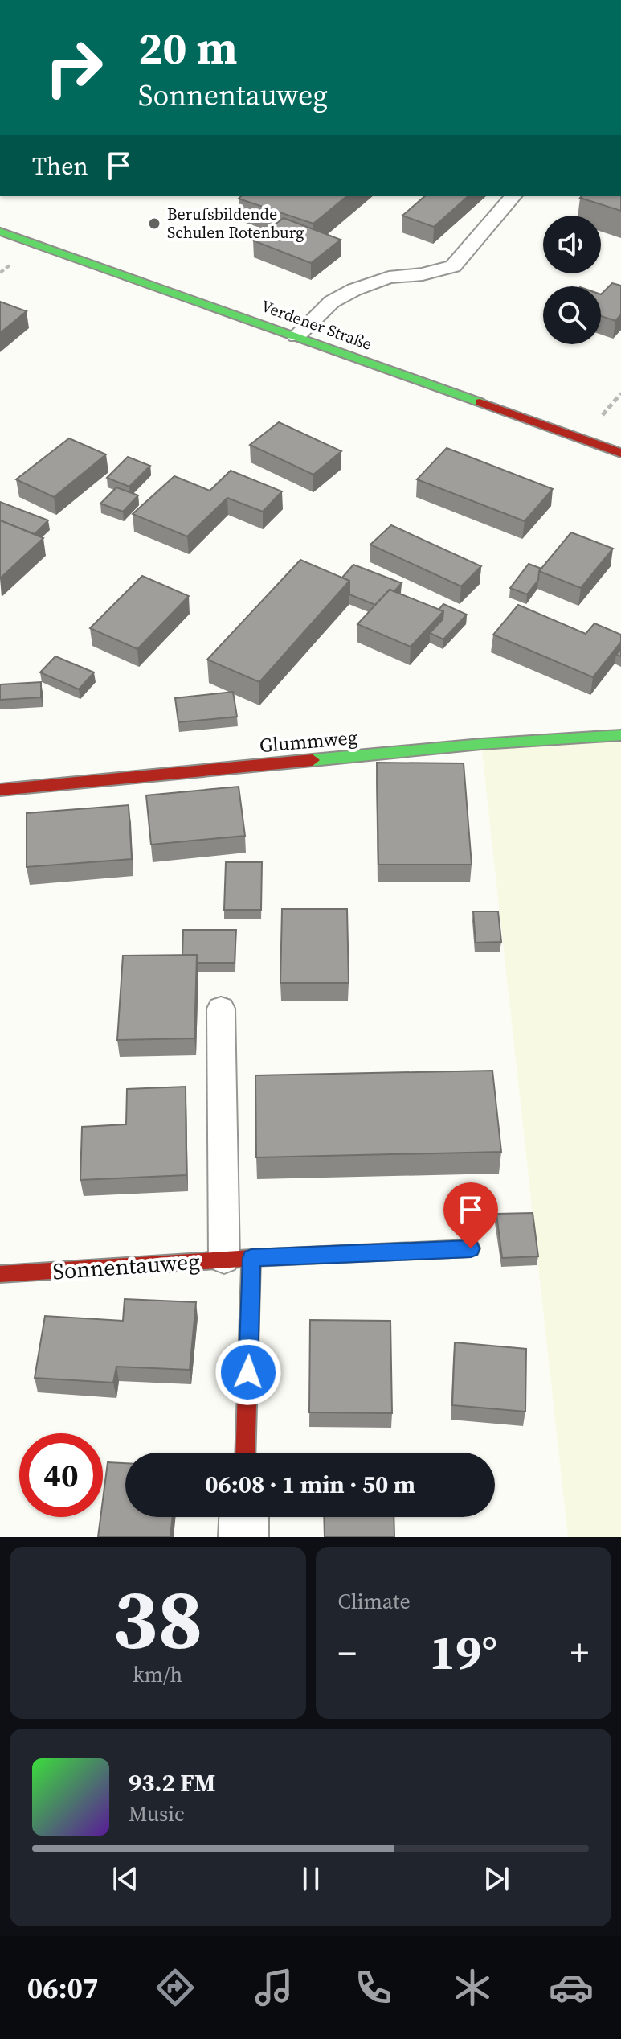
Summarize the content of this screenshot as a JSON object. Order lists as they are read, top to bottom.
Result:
{
  "streets": {
    "street": ["Verdener Straße", "Glummweg", "Sonnentauweg"]
  },
  "places": ["Berufsbildende Schulen Rotenburg"],
  "page": {
    "turn": ["20 m", "Sonnentauweg"],
    "then": "Then",
    "limit": "40",
    "trip": "06:08 · 1 min · 50 m",
    "tile": [
      ["38", "km/h"],
      "Climate"
    ],
    "heat": ["−", "19°", "+"],
    "song": ["93.2 FM", "Music"],
    "tabs": "06:07"
  }
}
